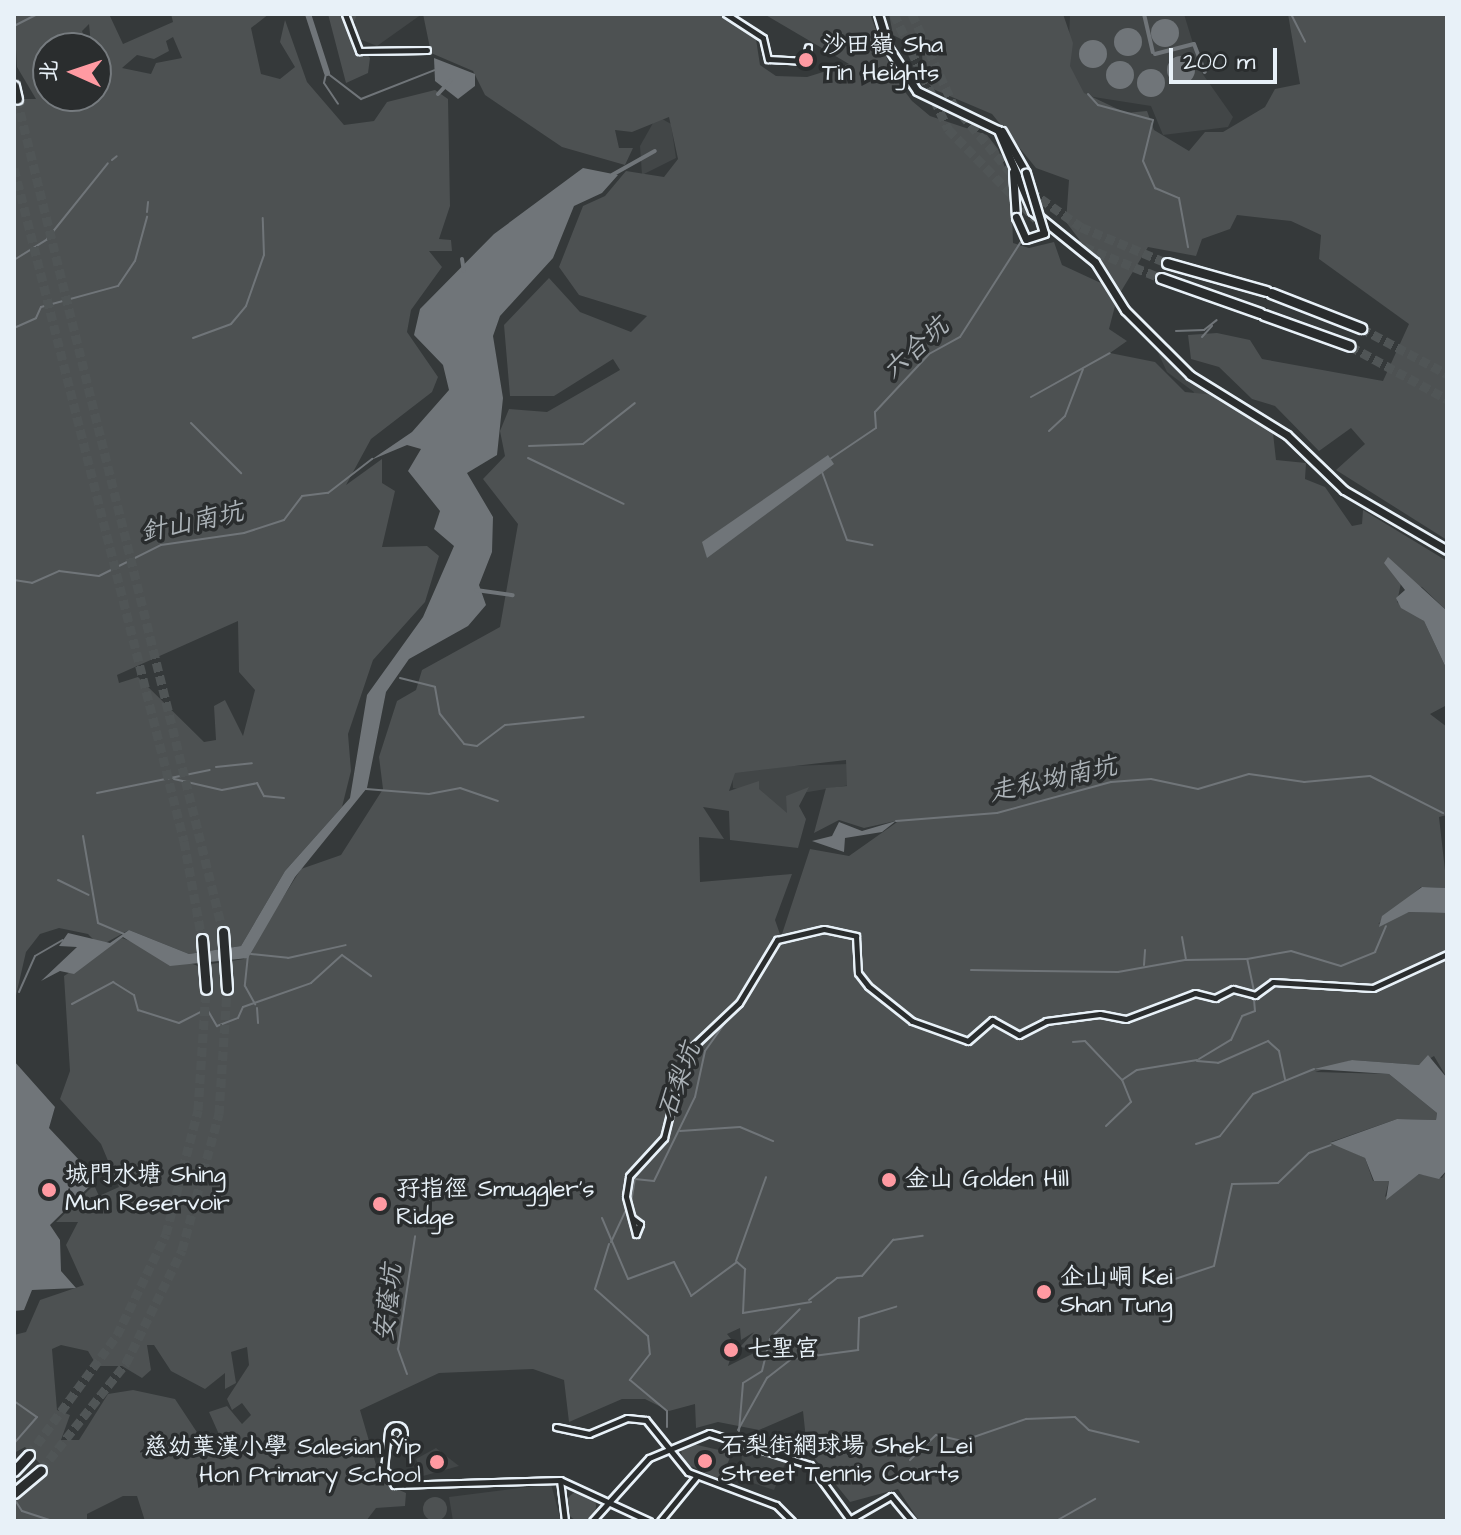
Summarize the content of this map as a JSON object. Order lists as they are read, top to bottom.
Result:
{
  "water": [
    "六合坑",
    "針山南坑",
    "走私坳南坑",
    "石梨坑",
    "安蔭坑"
  ],
  "places": [
    "沙田嶺 Sha Tin Heights",
    "金山 Golden Hill",
    "城門水塘 Shing Mun Reservoir",
    "孖指徑 Smuggler's Ridge",
    "企山峒 Kei Shan Tung",
    "七聖宮",
    "石梨街網球場 Shek Lei Street Tennis Courts",
    "慈幼葉漢小學 Salesian Yip Hon Primary School"
  ],
  "scale_bar": "200 m",
  "north": "left"
}
